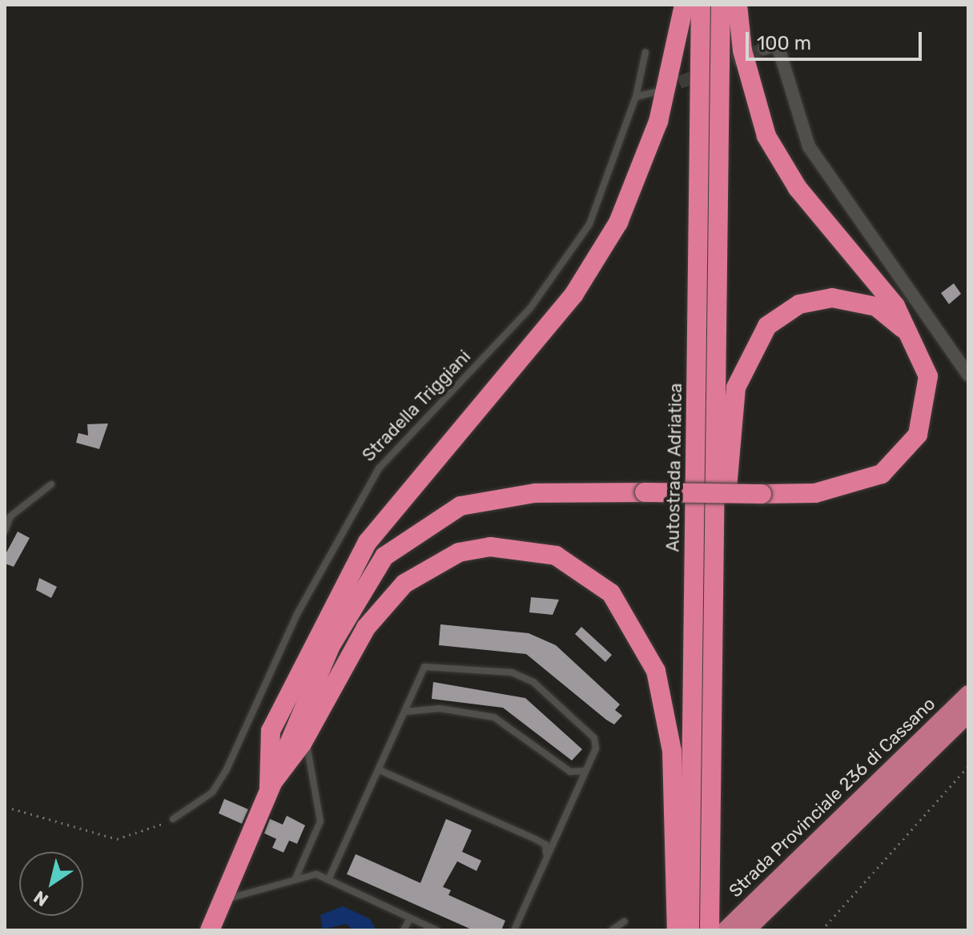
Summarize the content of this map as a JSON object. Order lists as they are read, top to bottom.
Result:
{
  "streets": {
    "highway": ["Autostrada Adriatica", "Strada Provinciale 236 di Cassano"],
    "lane": ["Stradella Triggiani"]
  },
  "scale_bar": "100 m",
  "north": "bottom left"
}
